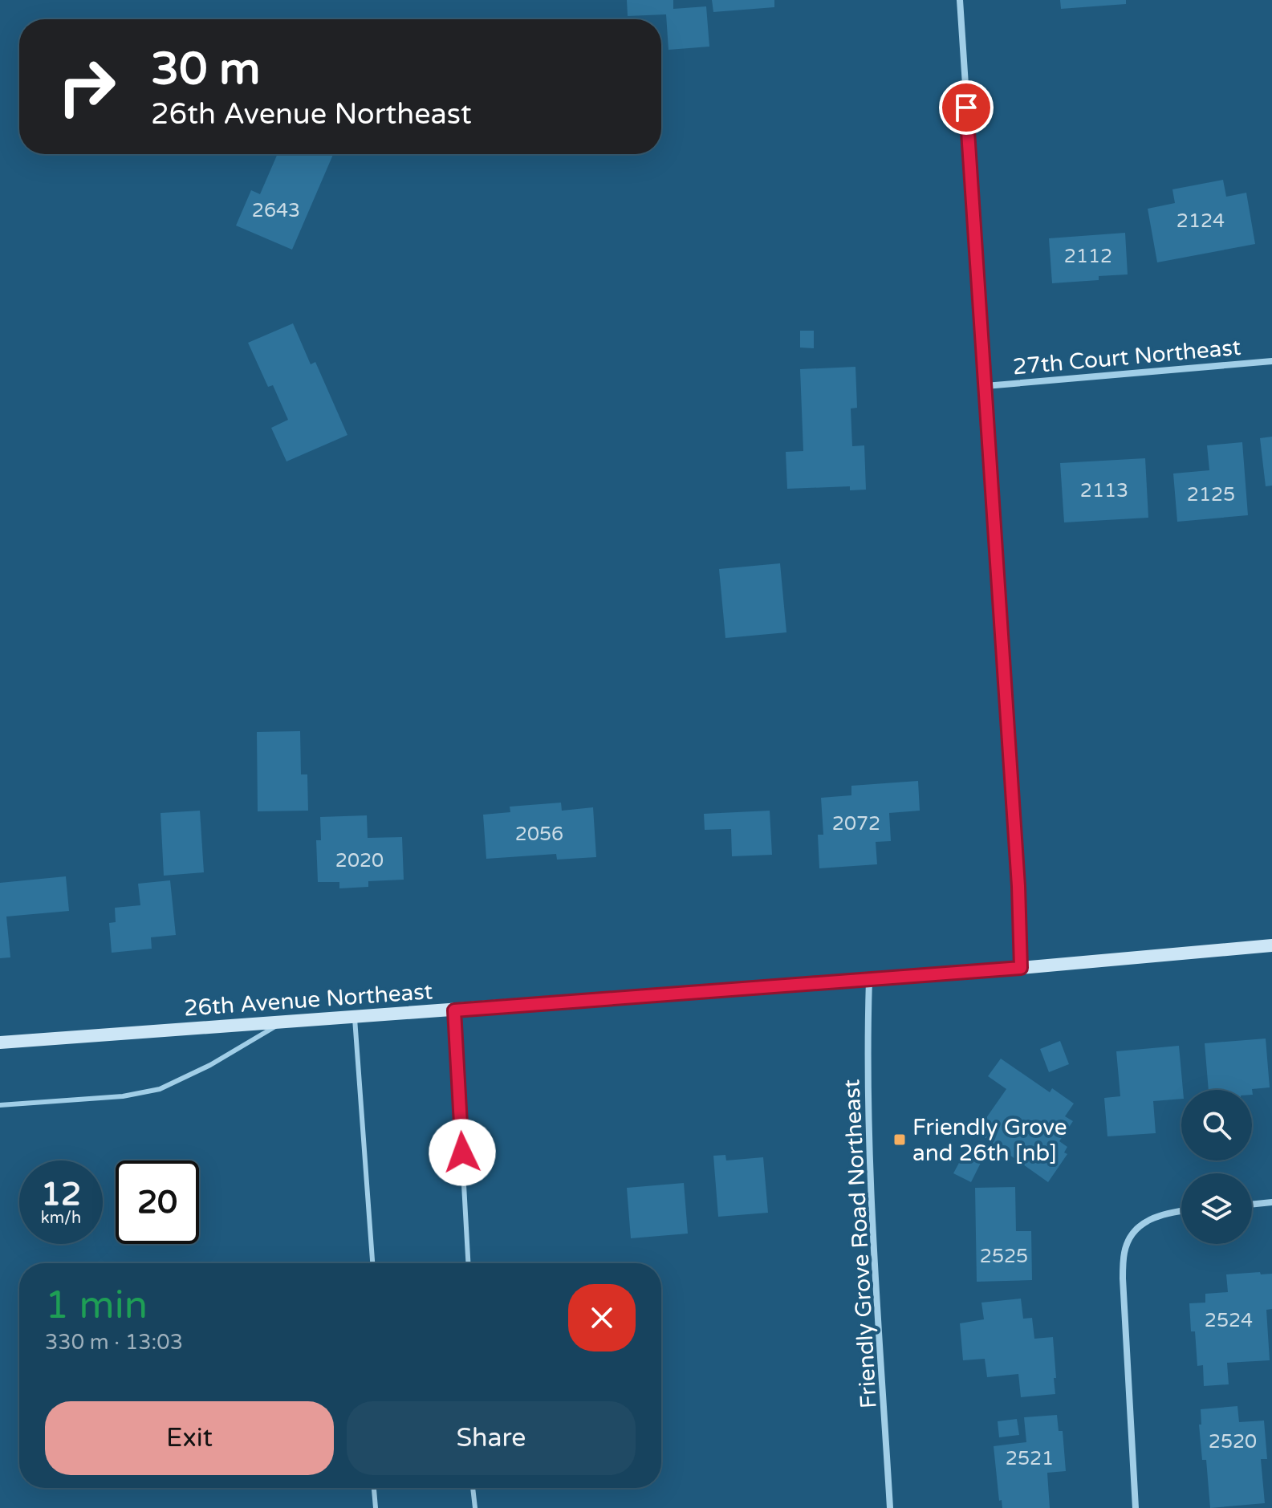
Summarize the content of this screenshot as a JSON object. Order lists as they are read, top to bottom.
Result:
{
  "streets": {
    "street": ["27th Court Northeast", "26th Avenue Northeast", "Friendly Grove Road Northeast"]
  },
  "crossings": [
    ["26th Avenue Northeast", "Friendly Grove Road Northeast"]
  ],
  "places": {
    "transit": ["Friendly Grove and 26th [nb]"]
  },
  "house_numbers": [
    "2643",
    "2124",
    "2112",
    "2113",
    "2125",
    "2072",
    "2056",
    "2020",
    "2525",
    "2524",
    "2520",
    "2521"
  ],
  "page": {
    "turn": ["30 m", "26th Avenue Northeast"],
    "speed": "12 km/h",
    "limit": "20",
    "heading": ["1 min", "330 m · 13:03"],
    "buttons": ["Exit", "Share"]
  }
}
